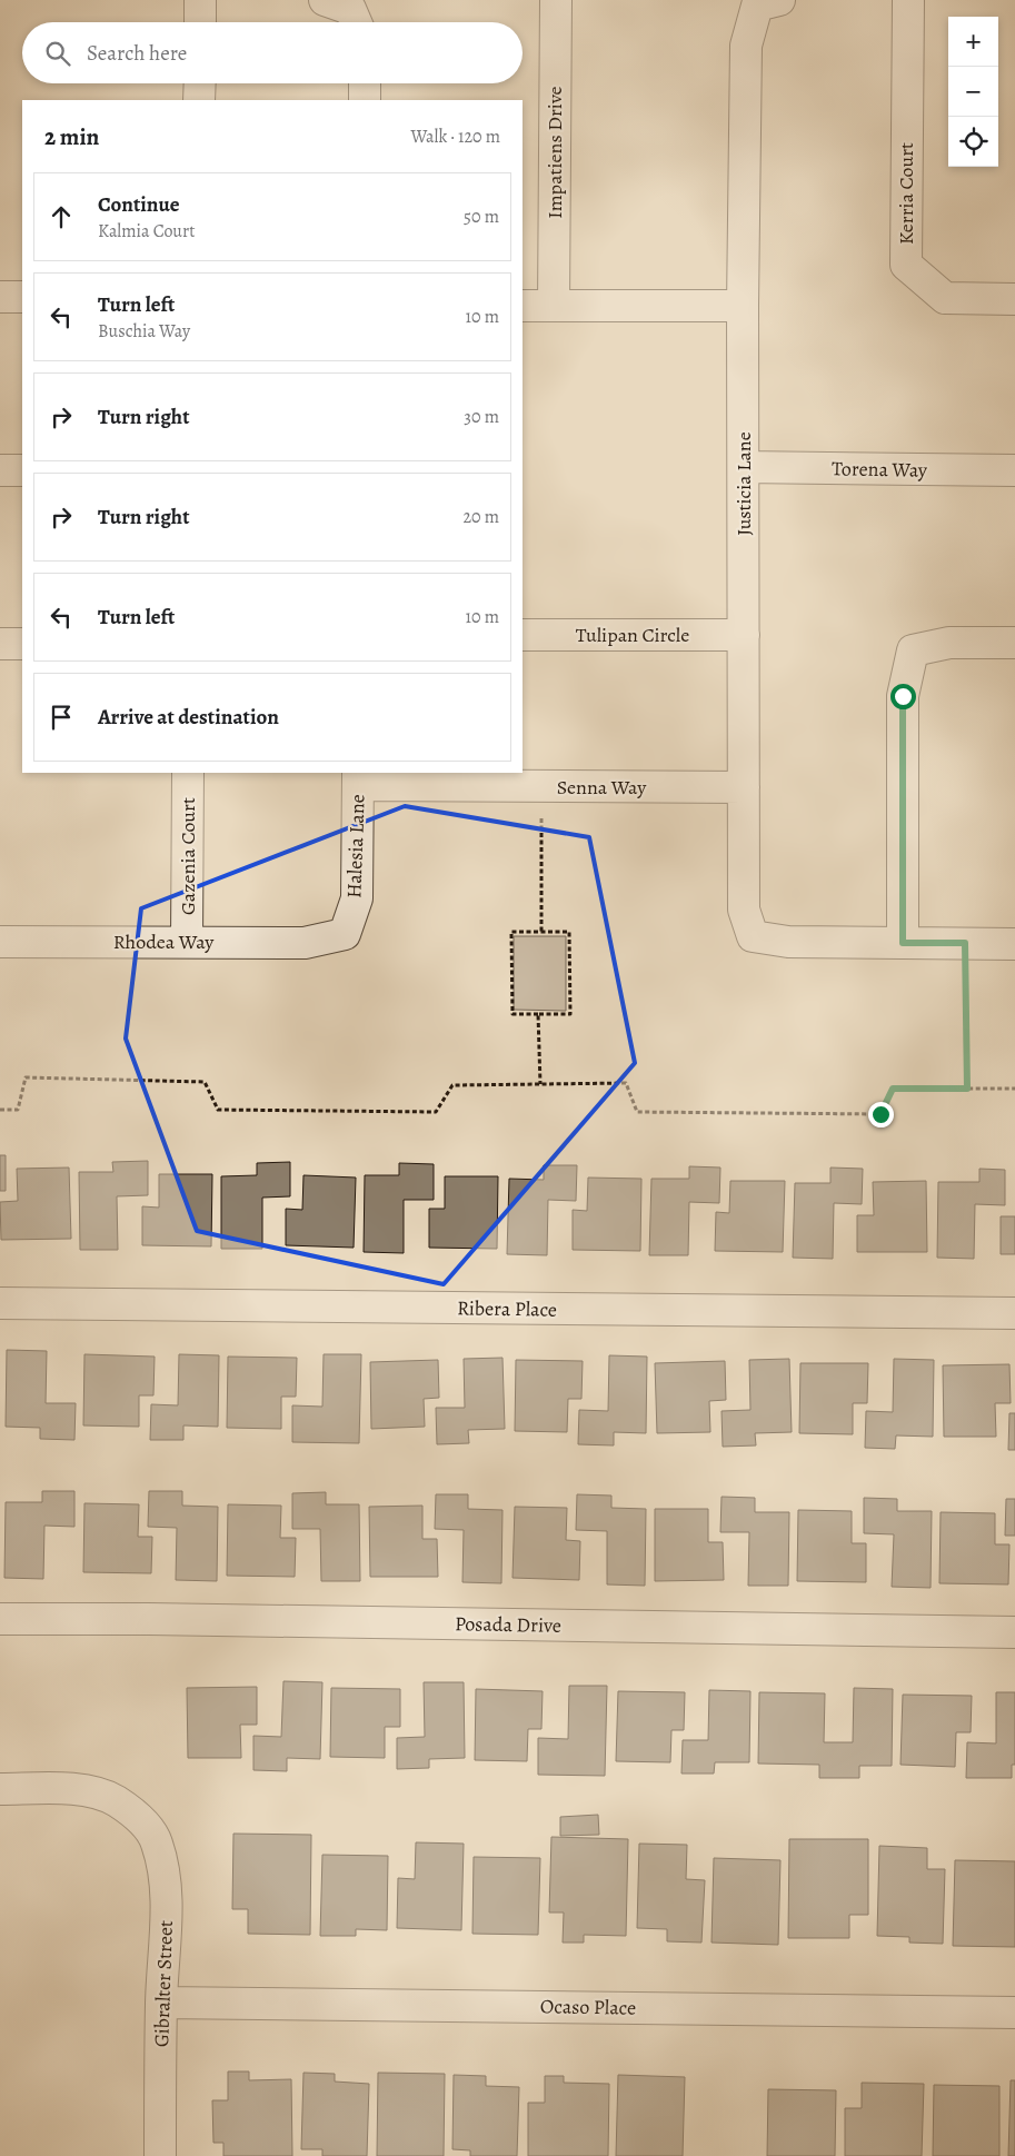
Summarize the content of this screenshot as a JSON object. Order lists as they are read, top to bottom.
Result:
{
  "streets": {
    "street": [
      "Impatiens Drive",
      "Kerria Court",
      "Torena Way",
      "Justicia Lane",
      "Tulipan Circle",
      "Senna Way",
      "Halesia Lane",
      "Gazenia Court",
      "Rhodea Way",
      "Ribera Place",
      "Posada Drive",
      "Gibralter Street",
      "Ocaso Place"
    ]
  },
  "crossings": [
    ["Torena Way", "Justicia Lane"],
    ["Justicia Lane", "Tulipan Circle"],
    ["Justicia Lane", "Senna Way"],
    ["Senna Way", "Halesia Lane"],
    ["Halesia Lane", "Rhodea Way"],
    ["Gazenia Court", "Rhodea Way"],
    ["Gibralter Street", "Ocaso Place"]
  ],
  "page": {
    "map_buttons": ["+", "−"],
    "search": "Search here",
    "heading": ["2 min", "Walk · 120 m"],
    "list": [
      ["Continue", "Kalmia Court", "50 m"],
      ["Turn left", "Buschia Way", "10 m"],
      ["Turn right", "30 m"],
      ["Turn right", "20 m"],
      ["Turn left", "10 m"],
      "Arrive at destination"
    ]
  }
}
